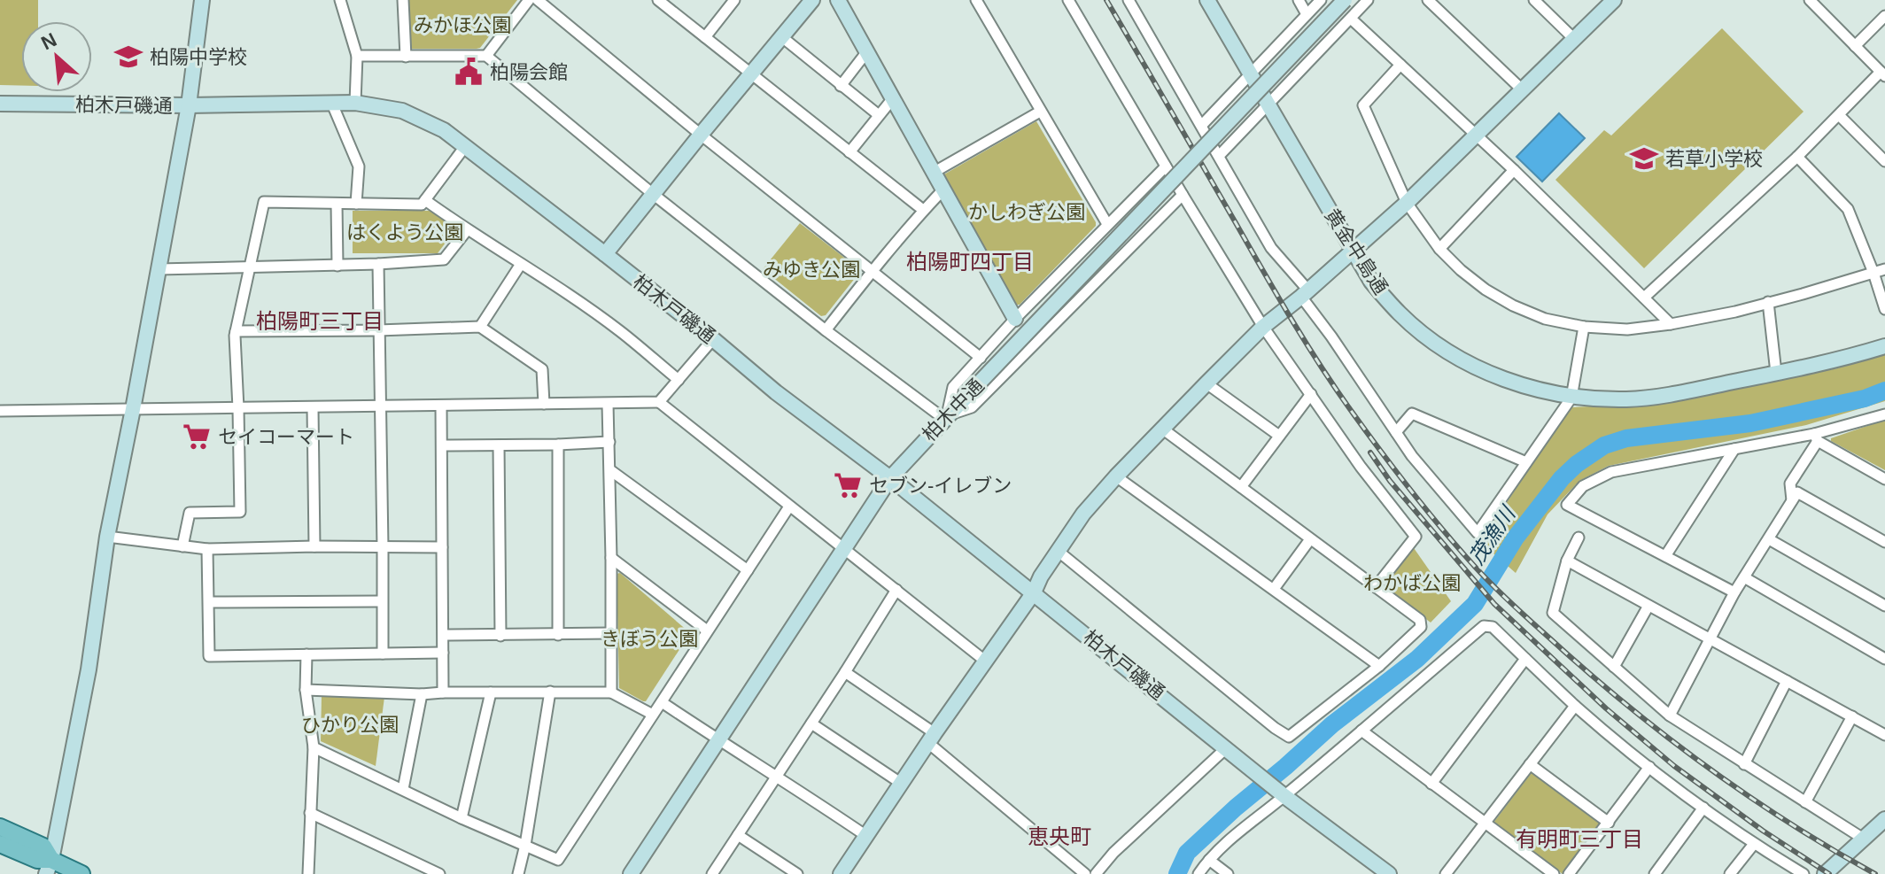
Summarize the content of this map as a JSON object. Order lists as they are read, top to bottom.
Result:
{
  "streets": {
    "street": ["柏木戸磯通", "黄金中島通", "柏木中通"]
  },
  "crossings": [
    ["柏木戸磯通", "柏木中通"]
  ],
  "districts": [
    "柏陽町四丁目",
    "柏陽町三丁目",
    "恵央町",
    "有明町三丁目"
  ],
  "water": ["茂漁川"],
  "parks": [
    "みかほ公園",
    "かしわぎ公園",
    "はくよう公園",
    "みゆき公園",
    "わかば公園",
    "きぼう公園",
    "ひかり公園"
  ],
  "places": {
    "school or university": ["柏陽中学校", "若草小学校"],
    "public building": ["柏陽会館"],
    "supermarket": ["セイコーマート", "セブン-イレブン"]
  },
  "north": "top left"
}
